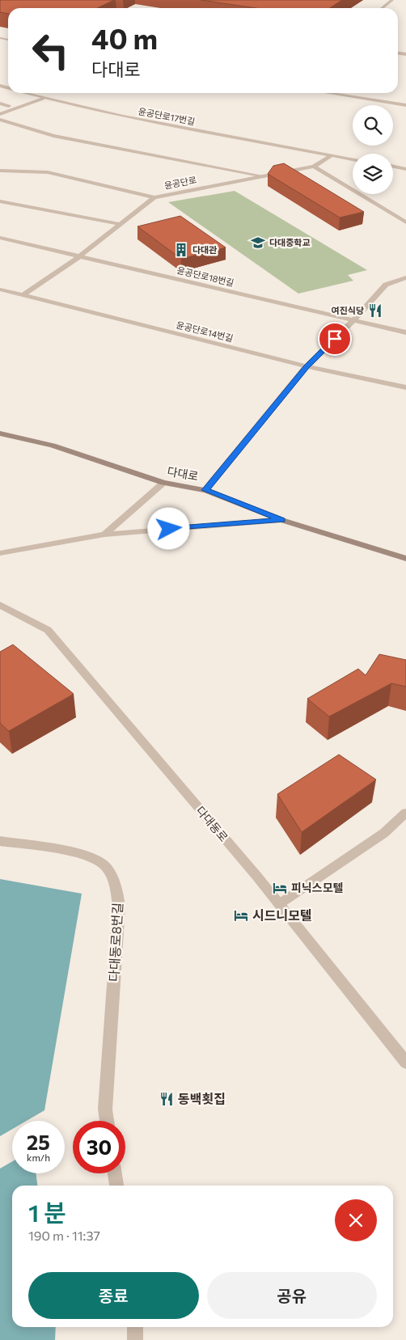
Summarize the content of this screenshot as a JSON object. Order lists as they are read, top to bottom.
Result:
{
  "streets": {
    "main road": ["다대로"],
    "street": [
      "윤공단로17번길",
      "윤공단로",
      "윤공단로18번길",
      "윤공단로14번길",
      "다대동로",
      "다대동로8번길"
    ]
  },
  "crossings": [
    ["윤공단로17번길", "윤공단로"]
  ],
  "places": {
    "school or university": ["다대중학교"],
    "building": ["다대관"],
    "restaurant": ["여진식당", "동백횟집"],
    "hotel": ["피닉스모텔", "시드니모텔"]
  },
  "page": {
    "turn": ["40 m", "다대로"],
    "speed": "25 km/h",
    "limit": "30",
    "heading": ["1 분", "190 m · 11:37"],
    "buttons": ["종료", "공유"]
  }
}
